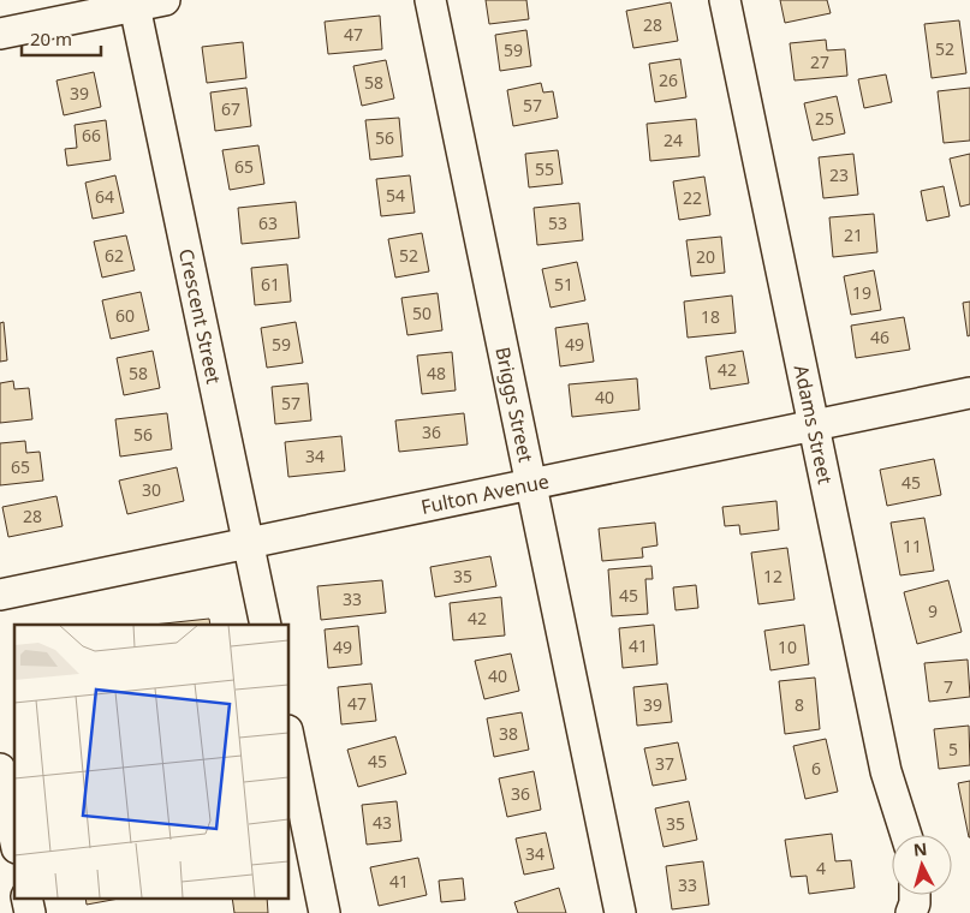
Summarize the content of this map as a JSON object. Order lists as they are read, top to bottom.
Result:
{
  "streets": {
    "street": [
      "Crescent Street",
      "Briggs Street",
      "Adams Street",
      "Fulton Avenue"
    ]
  },
  "crossings": [
    ["Crescent Street", "Fulton Avenue"],
    ["Briggs Street", "Fulton Avenue"],
    ["Adams Street", "Fulton Avenue"]
  ],
  "house_numbers": [
    "28",
    "47",
    "52",
    "59",
    "27",
    "26",
    "58",
    "39",
    "57",
    "67",
    "25",
    "66",
    "56",
    "24",
    "65",
    "55",
    "23",
    "54",
    "64",
    "22",
    "63",
    "53",
    "21",
    "62",
    "52",
    "20",
    "61",
    "51",
    "19",
    "50",
    "60",
    "18",
    "46",
    "59",
    "49",
    "42",
    "58",
    "48",
    "40",
    "57",
    "36",
    "56",
    "34",
    "65",
    "45",
    "30",
    "28",
    "11",
    "35",
    "12",
    "45",
    "33",
    "9",
    "42",
    "41",
    "49",
    "10",
    "40",
    "7",
    "47",
    "39",
    "8",
    "38",
    "5",
    "45",
    "37",
    "6",
    "36",
    "43",
    "35",
    "34",
    "4",
    "41",
    "33"
  ],
  "scale_bar": "20 m",
  "north": "top"
}
